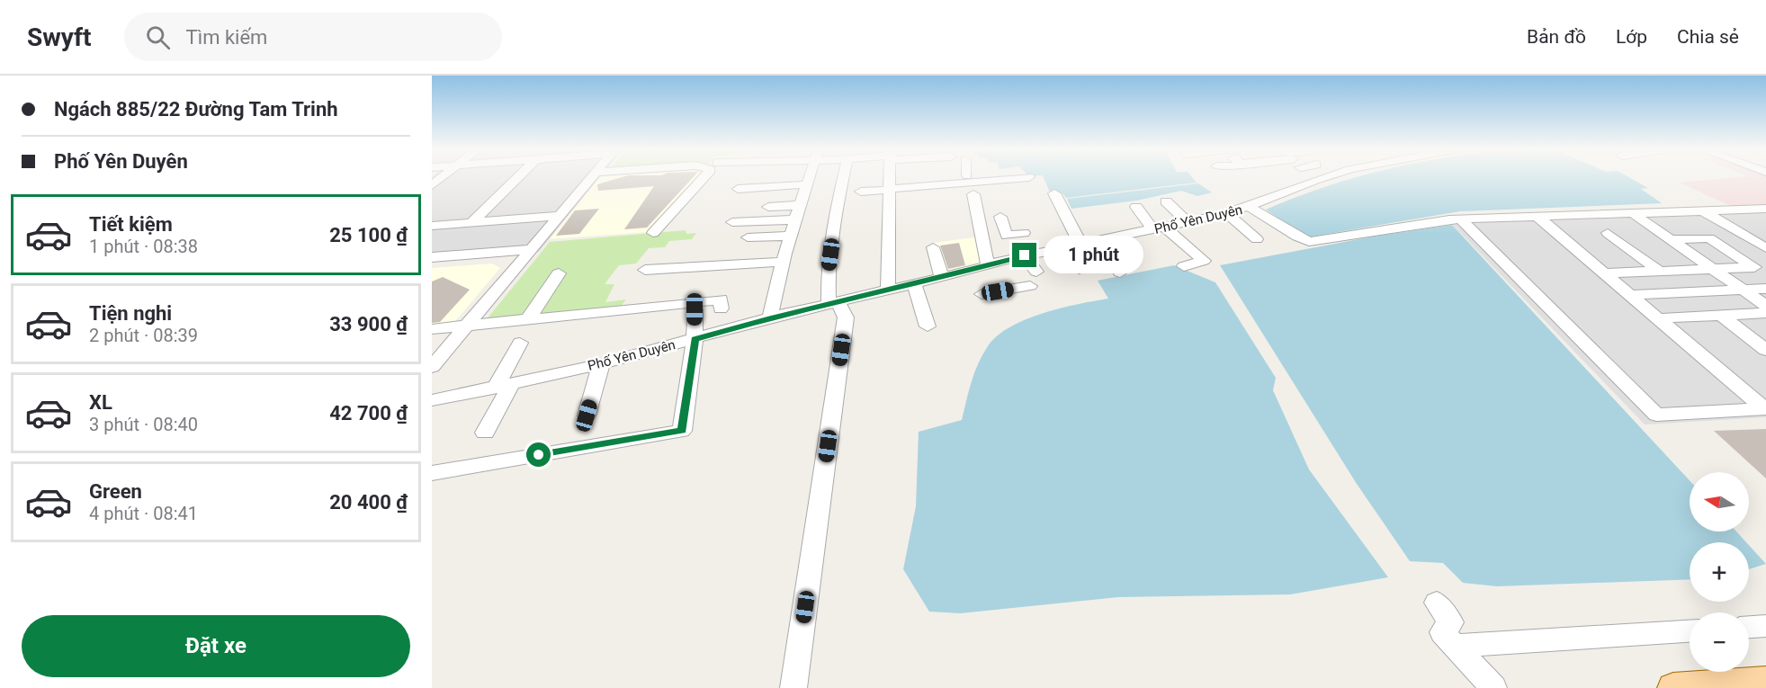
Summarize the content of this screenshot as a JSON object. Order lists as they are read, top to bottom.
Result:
{
  "streets": {
    "street": ["Phố Yên Duyên"]
  },
  "north": "left",
  "page": {
    "header": "Swyft",
    "search": "Tìm kiếm",
    "nav": ["Bản đồ", "Lớp", "Chia sẻ"],
    "banner": ["Ngách 885/22 Đường Tam Trinh", "Phố Yên Duyên"],
    "list": [
      {
        "name": "Tiết kiệm",
        "note": "1 phút · 08:38",
        "value": "25 100 ₫"
      },
      {
        "name": "Tiện nghi",
        "note": "2 phút · 08:39",
        "value": "33 900 ₫"
      },
      {
        "name": "XL",
        "note": "3 phút · 08:40",
        "value": "42 700 ₫"
      },
      {
        "name": "Green",
        "note": "4 phút · 08:41",
        "value": "20 400 ₫"
      }
    ],
    "bubble": "1 phút",
    "map_buttons": ["+", "−"],
    "buttons": "Đặt xe"
  }
}
